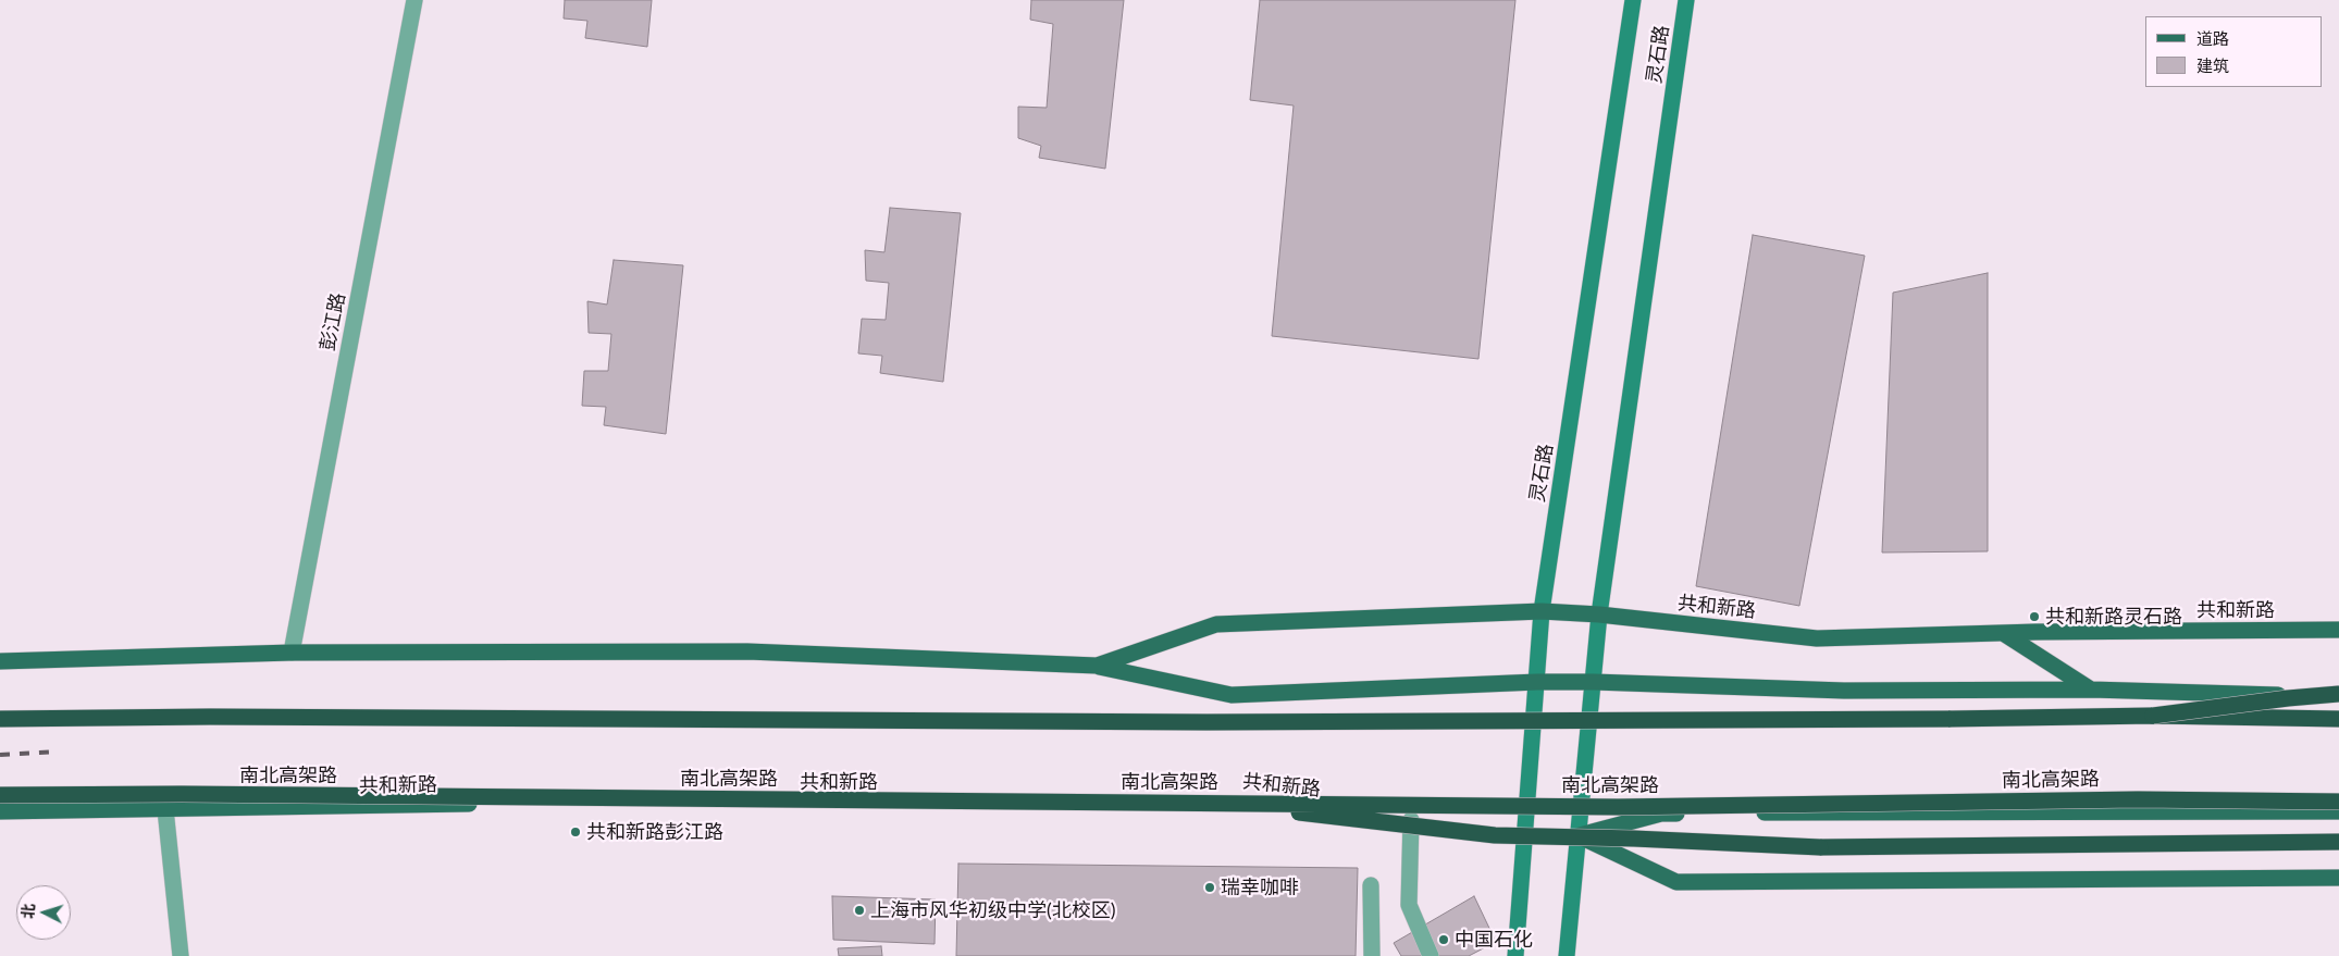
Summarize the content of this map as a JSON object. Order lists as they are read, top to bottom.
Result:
{
  "streets": {
    "highway": ["南北高架路"],
    "main road": ["灵石路", "共和新路"],
    "street": ["彭江路"]
  },
  "crossings": [
    ["灵石路", "共和新路"],
    ["彭江路", "共和新路"]
  ],
  "places": [
    "共和新路灵石路",
    "共和新路彭江路",
    "瑞幸咖啡",
    "上海市风华初级中学(北校区)",
    "中国石化"
  ],
  "legend": ["道路", "建筑"],
  "north": "left"
}
